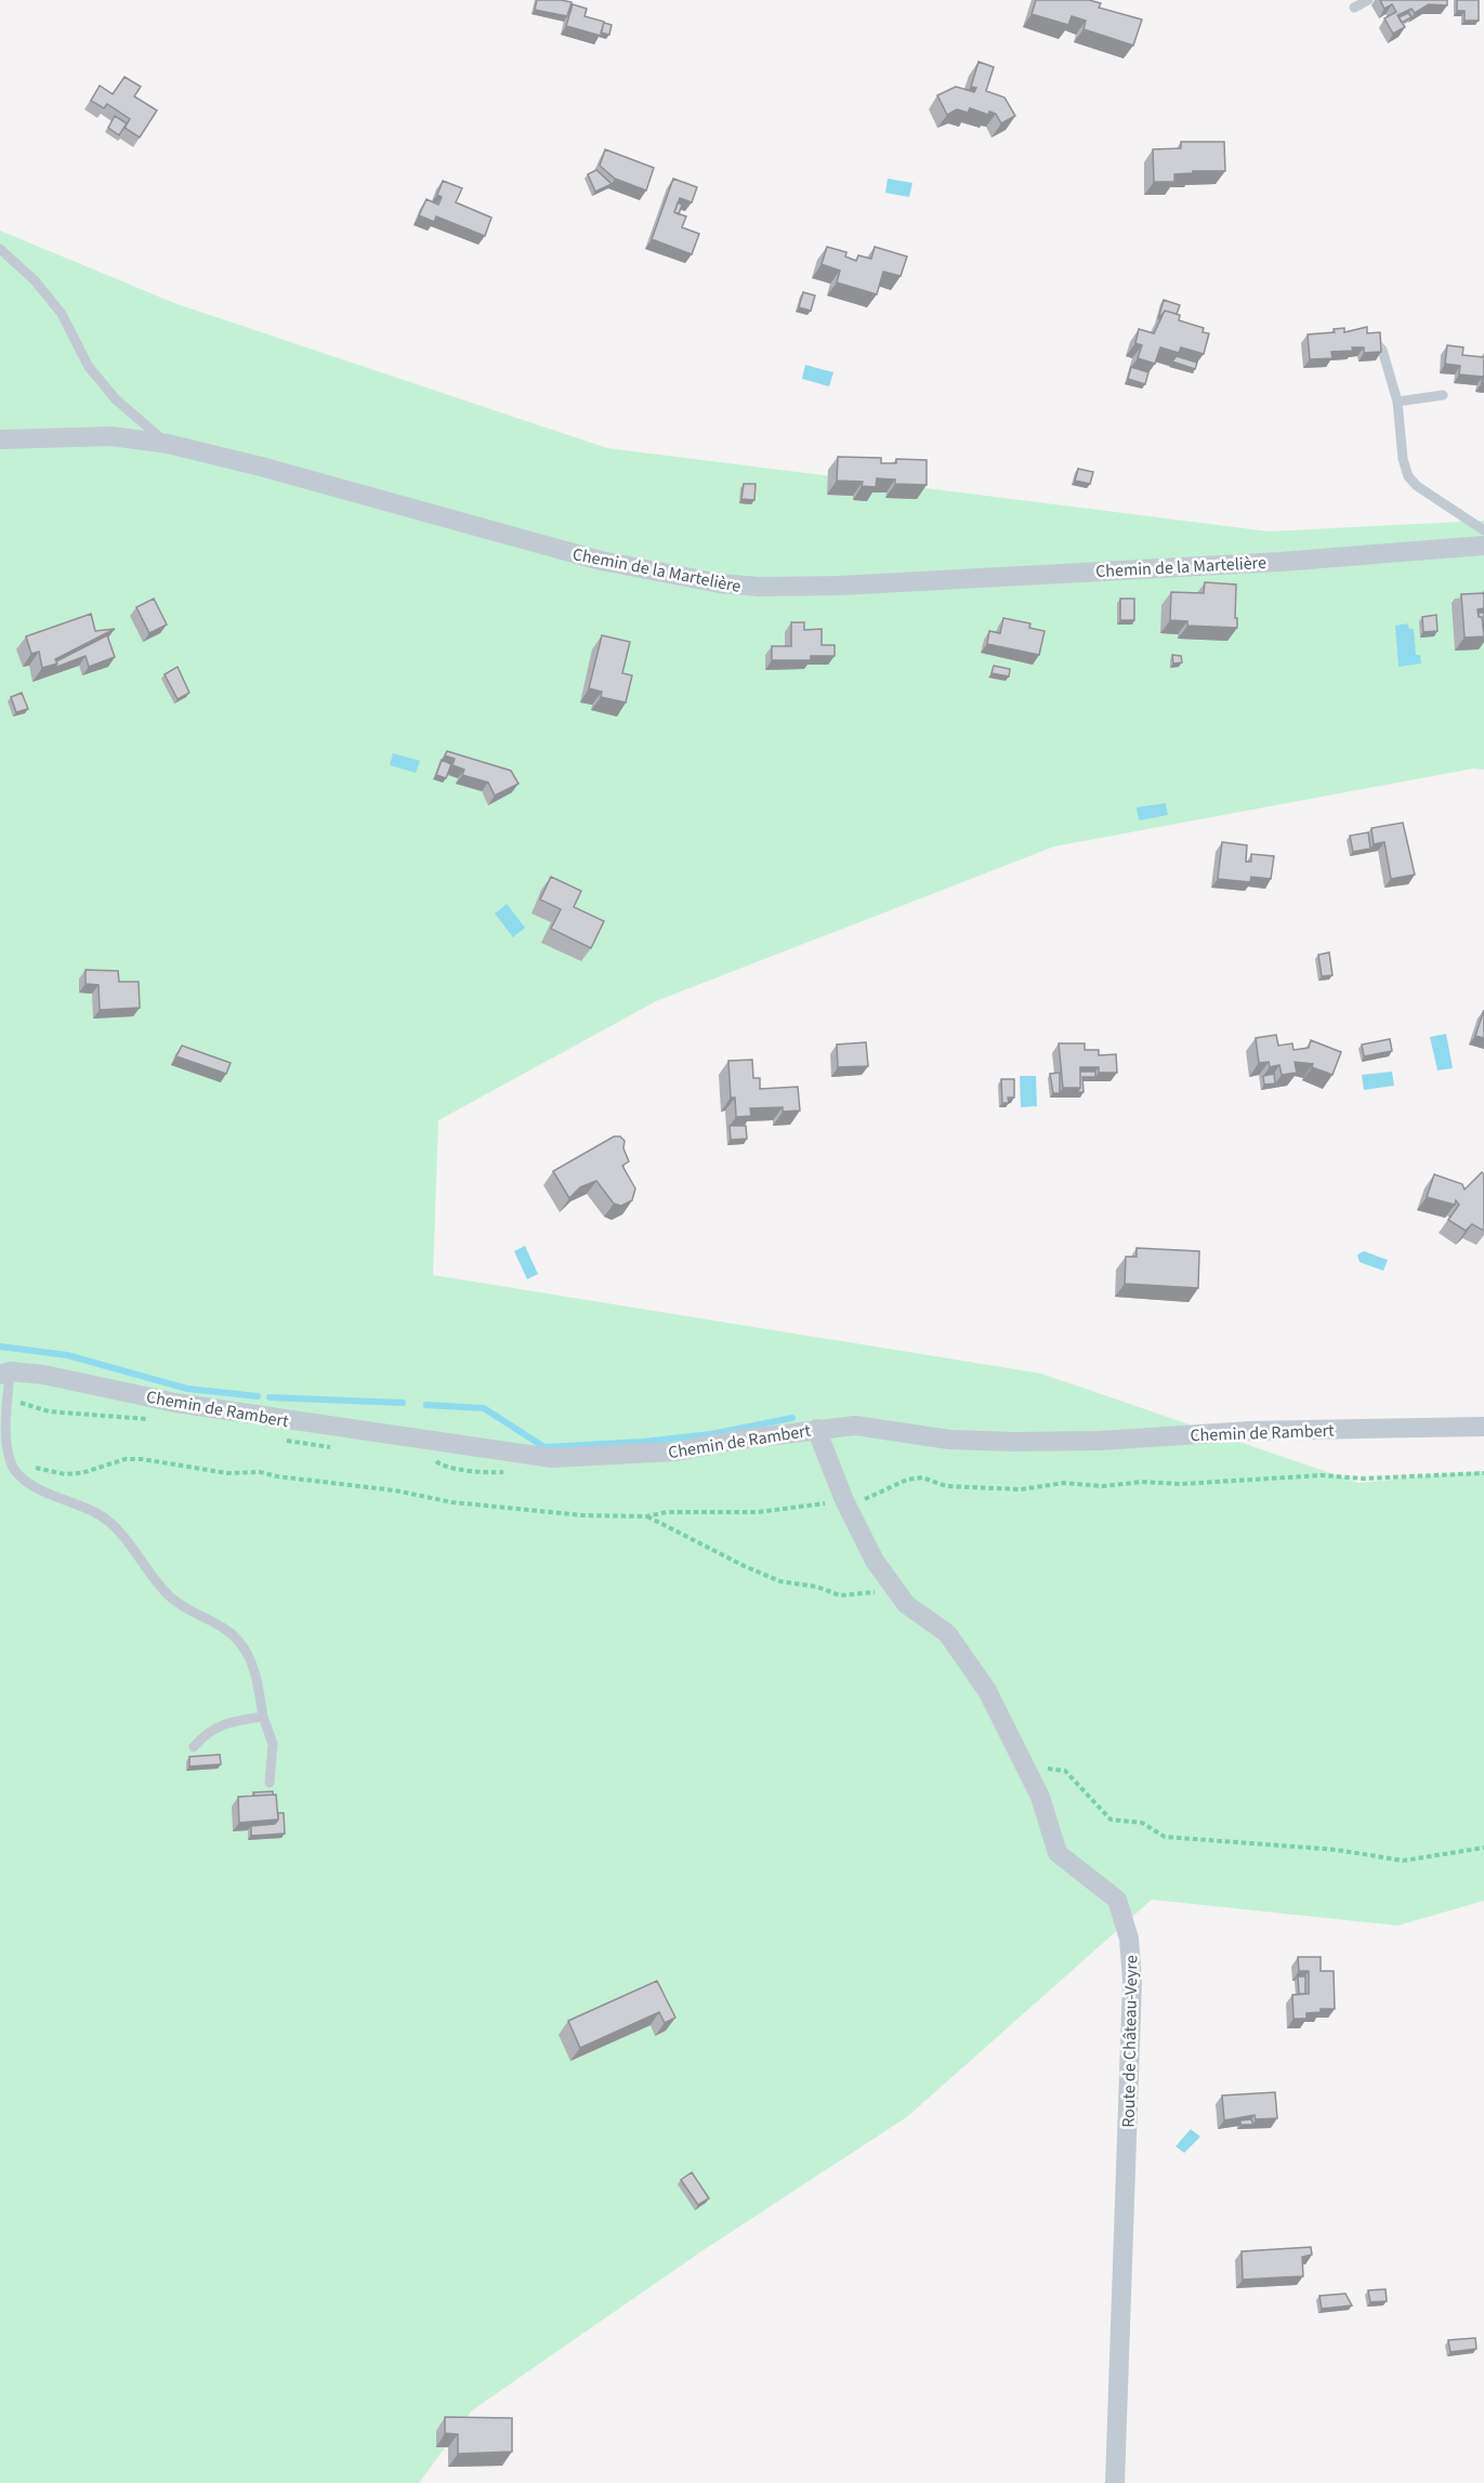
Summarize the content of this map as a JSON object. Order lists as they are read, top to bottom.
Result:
{
  "streets": {
    "street": ["Chemin de la Martelière", "Chemin de Rambert", "Route de Château-Veyre"]
  },
  "crossings": [
    ["Chemin de Rambert", "Route de Château-Veyre"]
  ]
}
